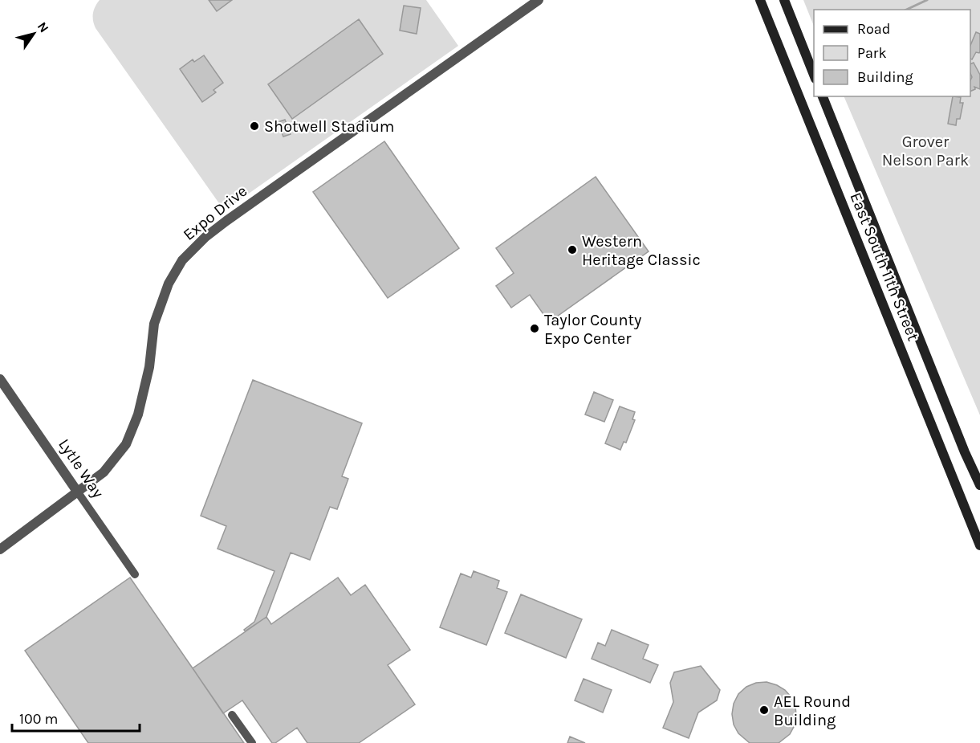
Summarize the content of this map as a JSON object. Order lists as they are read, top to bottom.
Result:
{
  "streets": {
    "main road": ["East South 11th Street"],
    "street": ["Expo Drive", "Lytle Way"]
  },
  "crossings": [
    ["Expo Drive", "Lytle Way"]
  ],
  "parks": ["Grover Nelson Park"],
  "places": [
    "Shotwell Stadium",
    "Western Heritage Classic",
    "Taylor County Expo Center",
    "AEL Round Building"
  ],
  "legend": ["Road", "Park", "Building"],
  "scale_bar": "100 m",
  "north": "top right"
}
